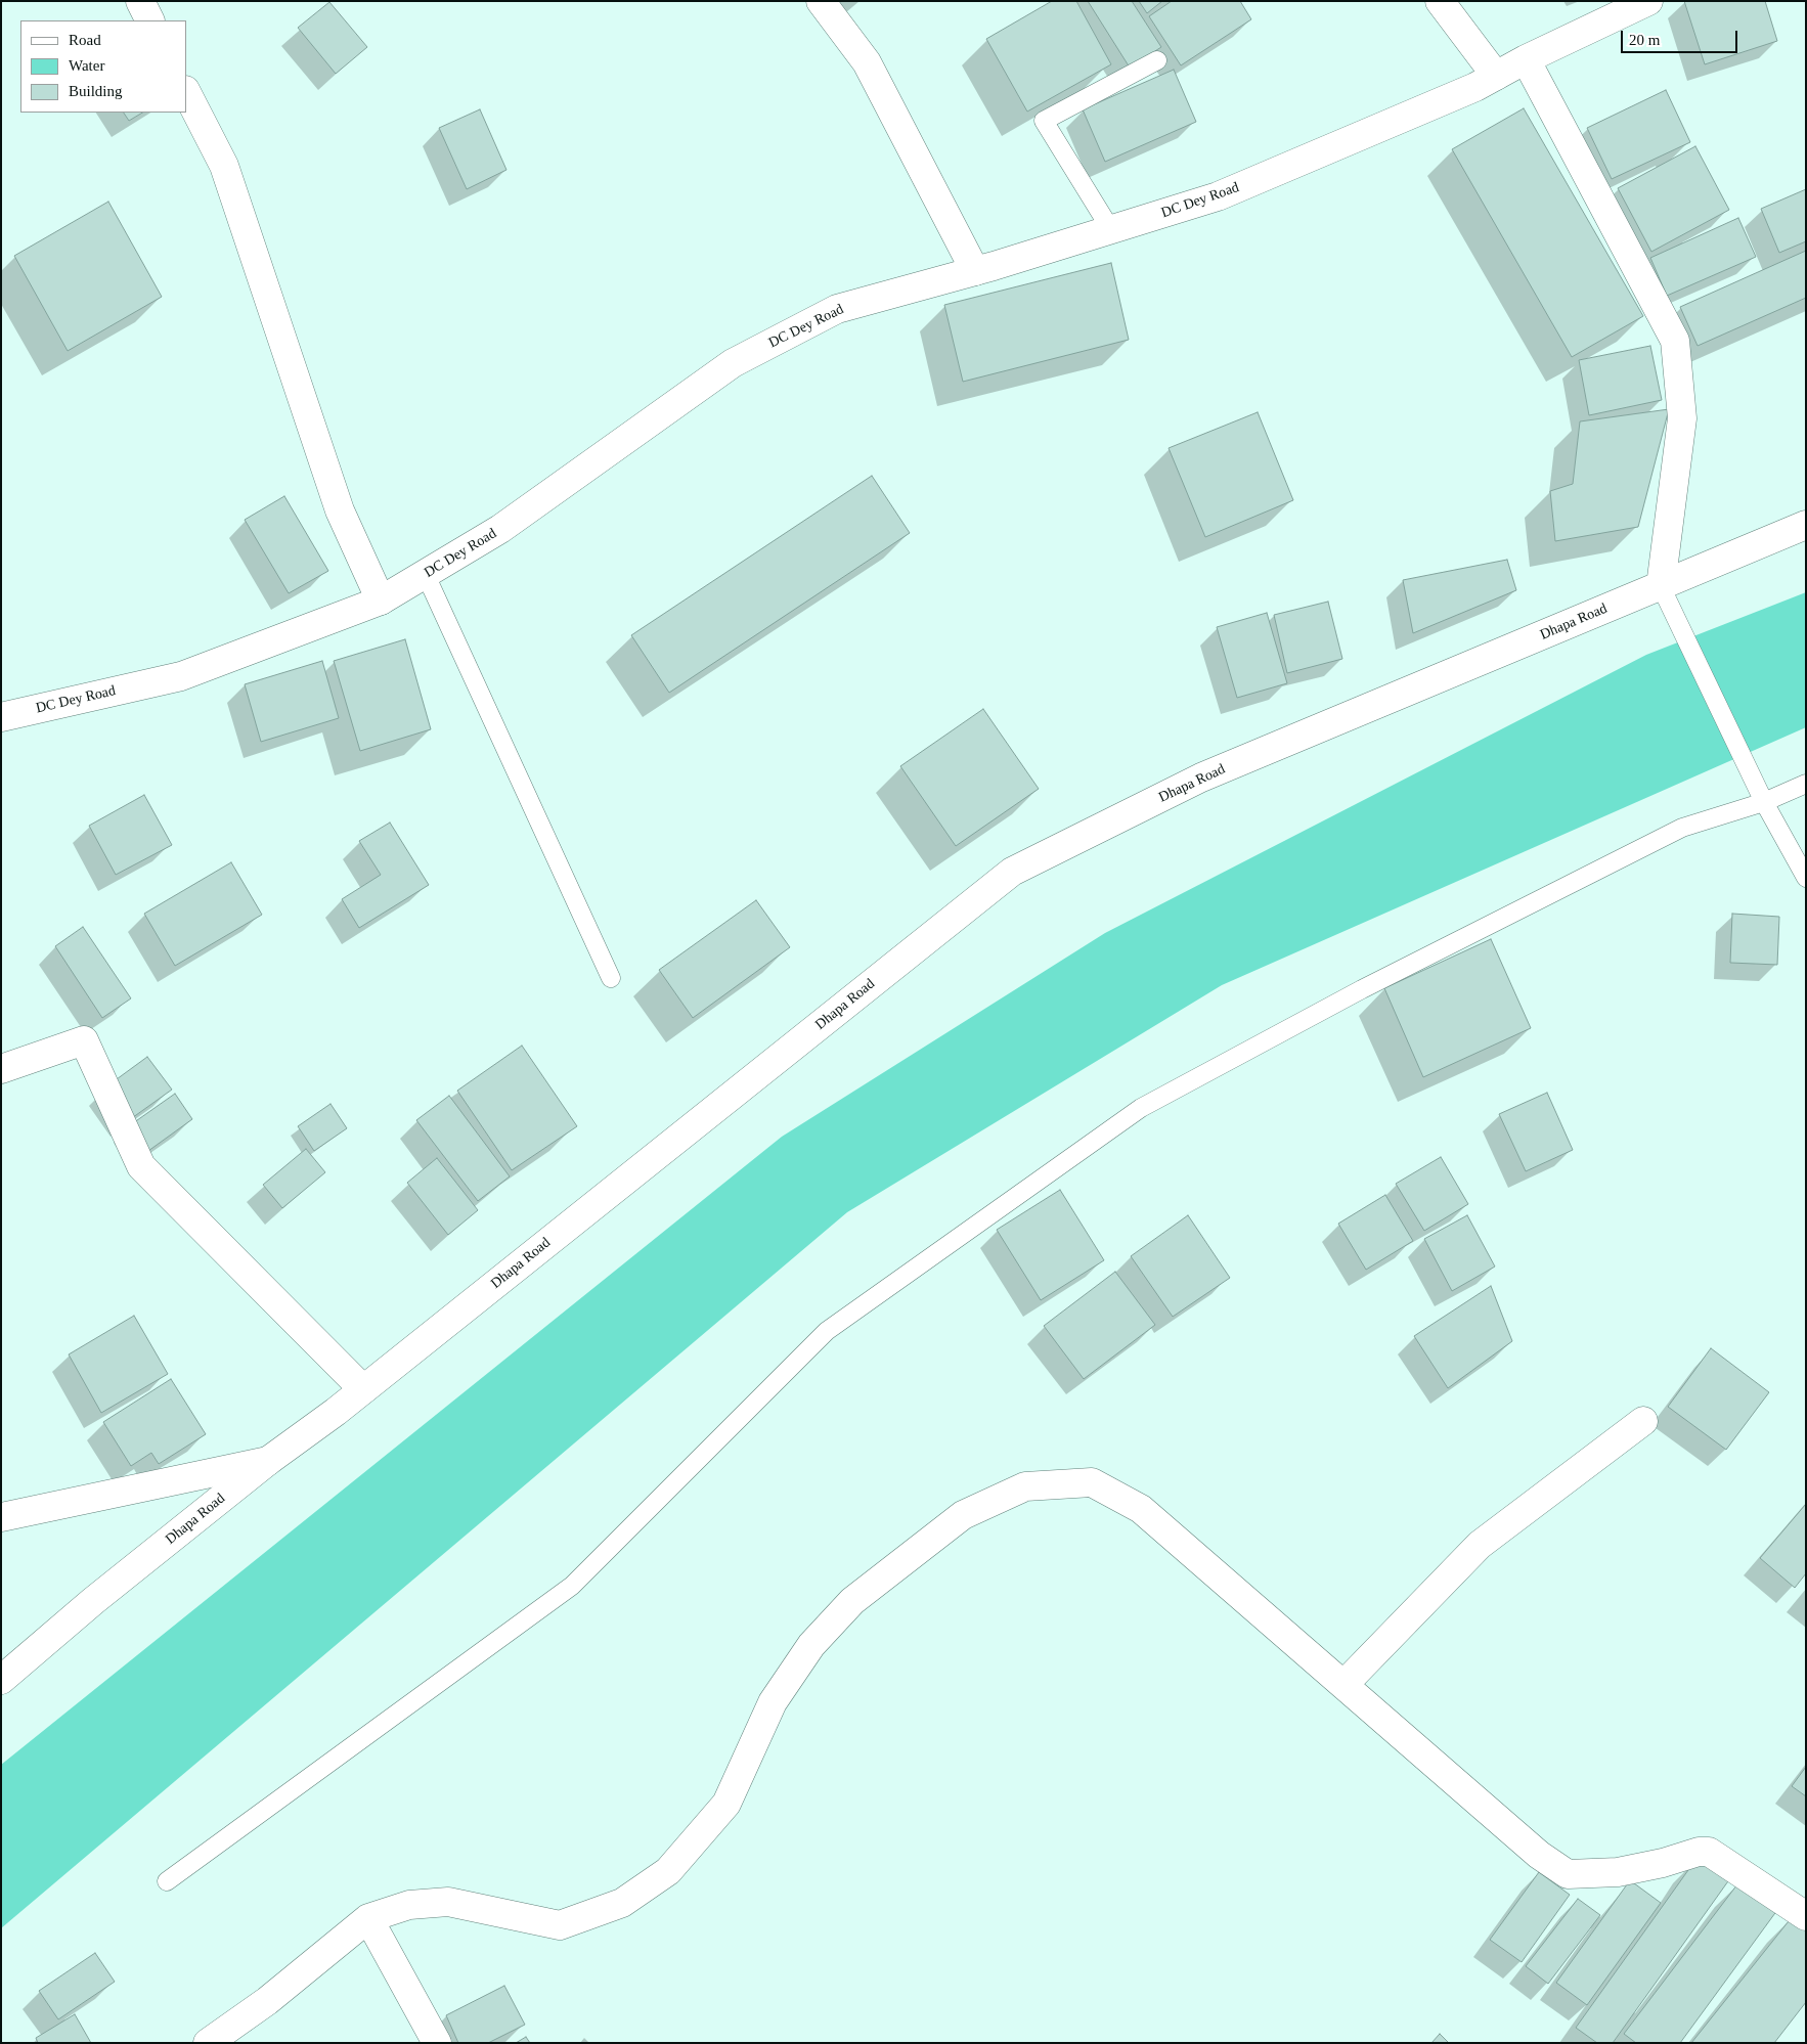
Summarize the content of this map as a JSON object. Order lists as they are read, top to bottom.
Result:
{
  "streets": {
    "street": ["DC Dey Road", "Dhapa Road"]
  },
  "legend": ["Road", "Water", "Building"],
  "scale_bar": "20 m"
}
